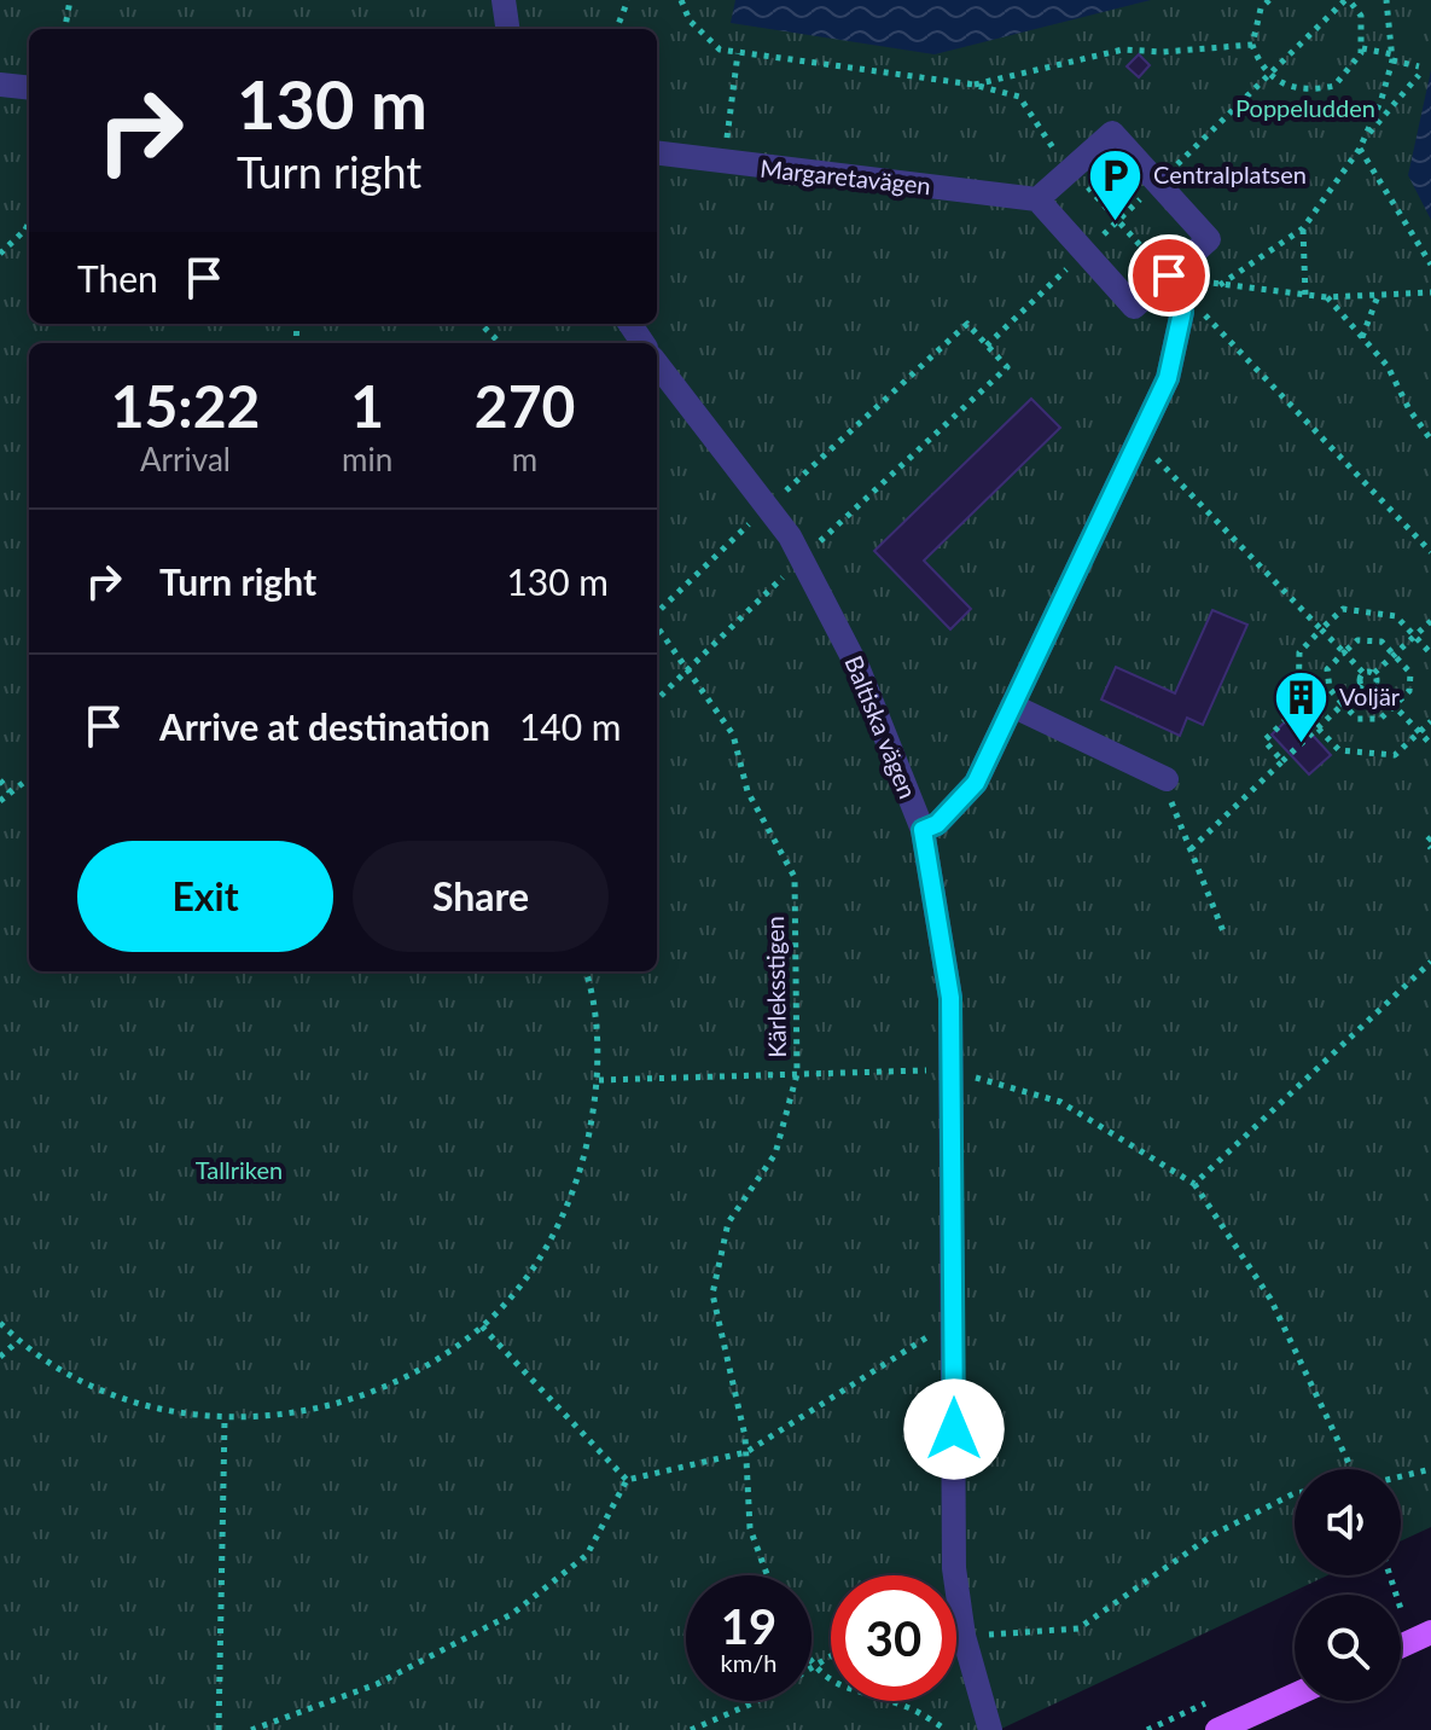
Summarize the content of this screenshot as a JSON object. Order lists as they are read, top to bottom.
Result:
{
  "streets": {
    "street": ["Margaretavägen", "Baltiska vägen"],
    "path": ["Kärleksstigen"]
  },
  "parks": ["Poppeludden", "Tallriken"],
  "places": {
    "parking": ["Centralplatsen"],
    "building": ["Voljär"]
  },
  "page": {
    "turn": ["130 m", "Turn right"],
    "then": "Then",
    "eta": [
      "15:22",
      "Arrival",
      "1",
      "min",
      "270",
      "m"
    ],
    "list": [
      {
        "name": "Turn right",
        "value": "130 m"
      },
      {
        "name": "Arrive at destination",
        "value": "140 m"
      }
    ],
    "buttons": ["Exit", "Share"],
    "speed": "19 km/h",
    "limit": "30"
  }
}
